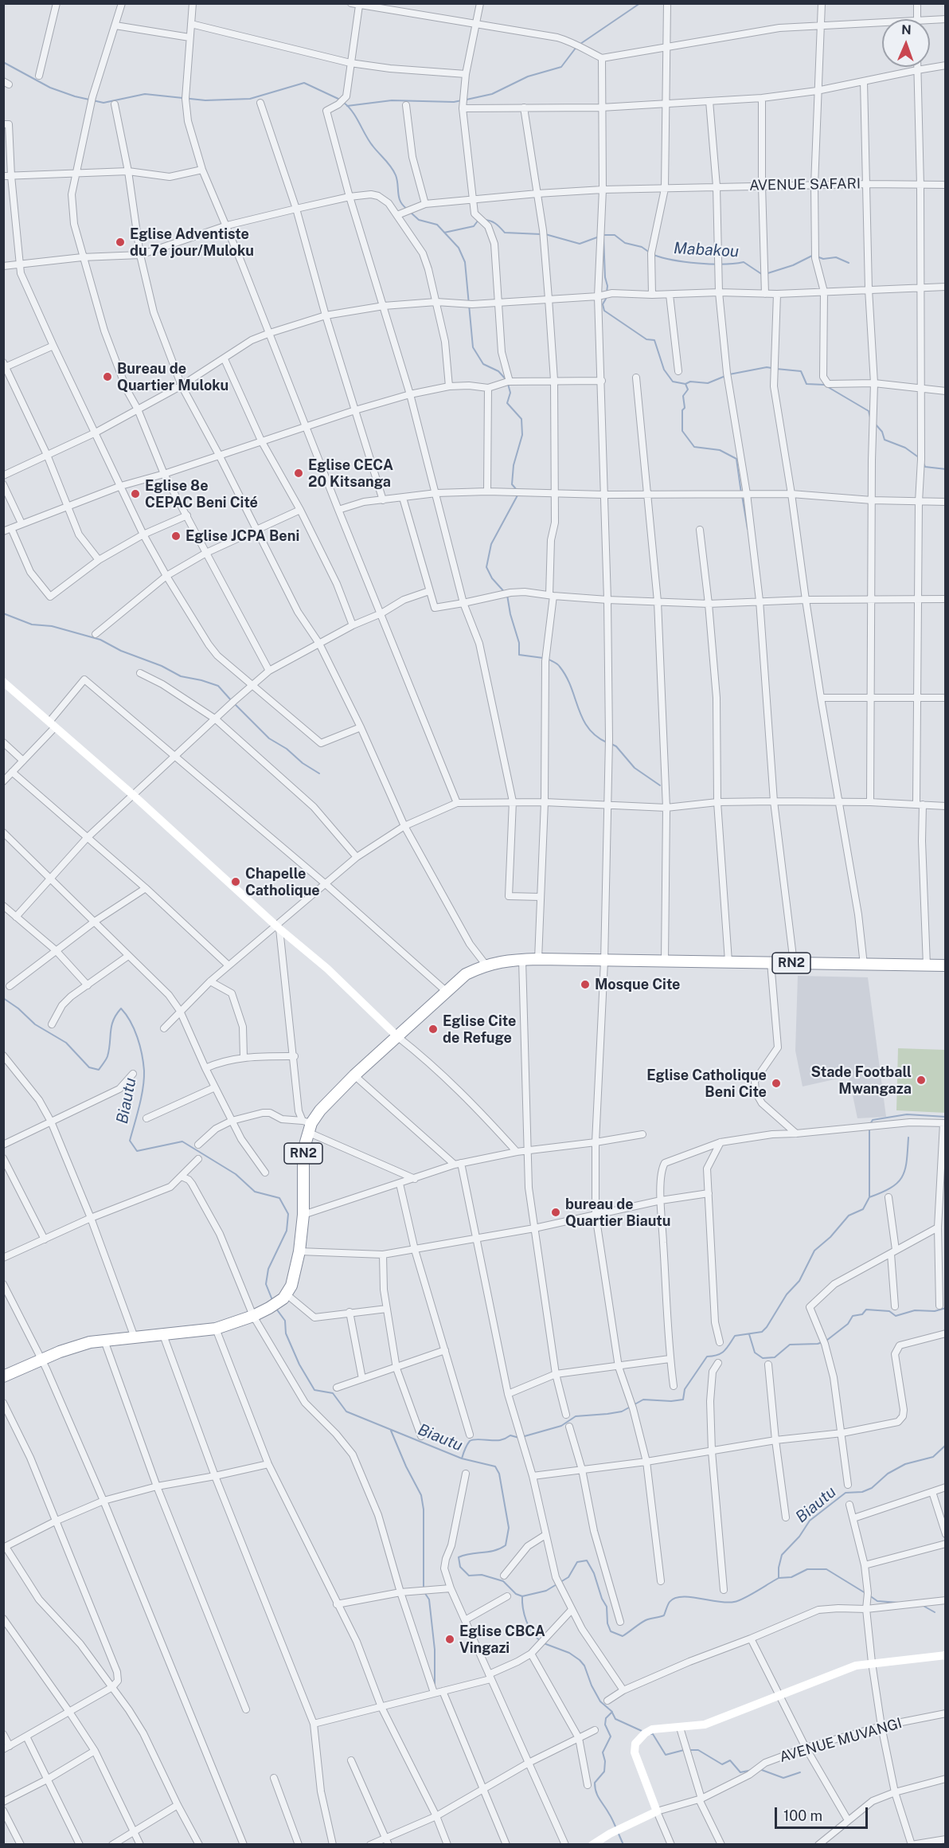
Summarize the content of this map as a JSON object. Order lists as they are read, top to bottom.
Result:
{
  "streets": {
    "highway": ["RN2"],
    "street": ["AVENUE SAFARI", "AVENUE MUVANGI"]
  },
  "water": ["Mabakou", "Biautu"],
  "places": [
    "Eglise Adventiste du 7e jour/Muloku",
    "Bureau de Quartier Muloku",
    "Eglise CECA 20 Kitsanga",
    "Eglise 8e CEPAC Beni Cité",
    "Eglise JCPA Beni",
    "Chapelle Catholique",
    "Mosque Cite",
    "Eglise Cite de Refuge",
    "Stade Football Mwangaza",
    "Eglise Catholique Beni Cite",
    "bureau de Quartier Biautu",
    "Eglise CBCA Vingazi"
  ],
  "scale_bar": "100 m",
  "north": "top"
}
